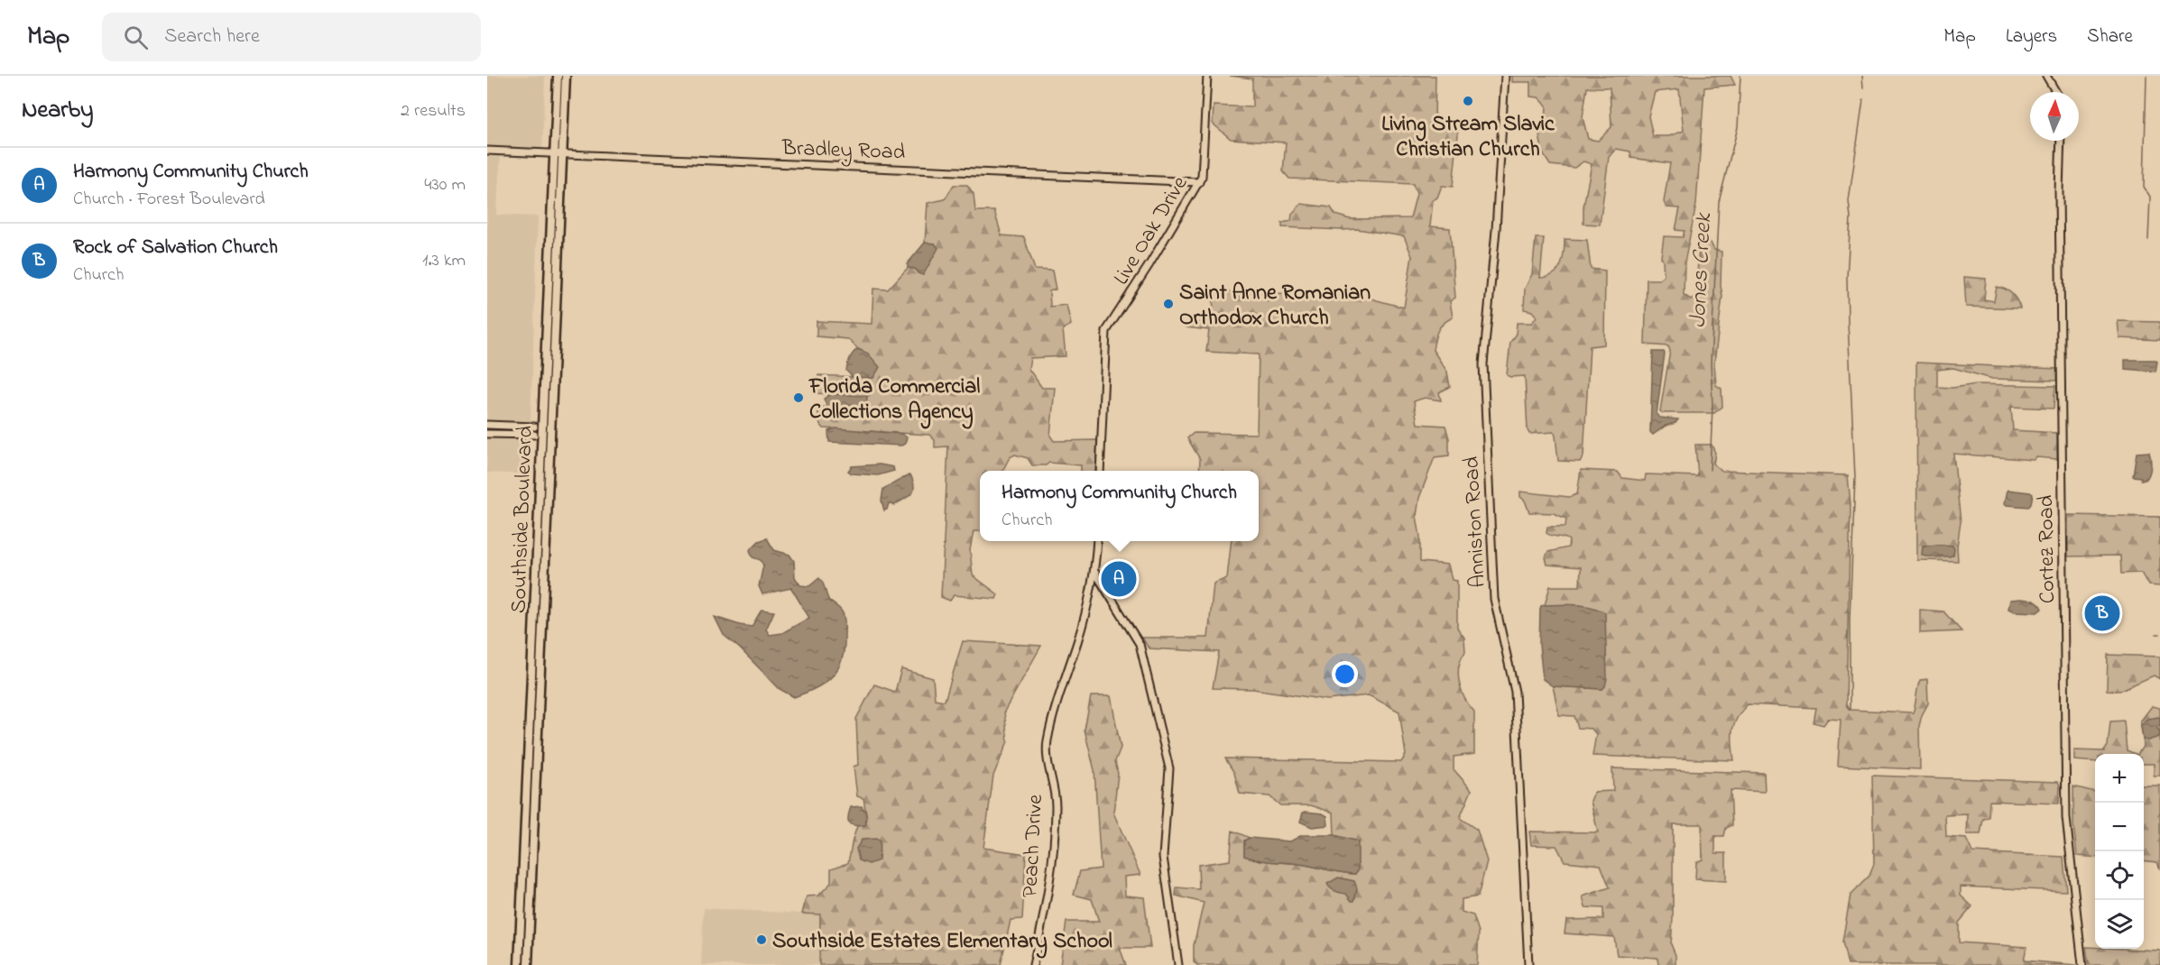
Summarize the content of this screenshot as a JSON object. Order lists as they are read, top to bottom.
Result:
{
  "streets": {
    "highway": ["Southside Boulevard"],
    "street": [
      "Bradley Road",
      "Live Oak Drive",
      "Anniston Road",
      "Cortez Road",
      "Peach Drive"
    ]
  },
  "crossings": [
    ["Bradley Road", "Live Oak Drive"],
    ["Bradley Road", "Southside Boulevard"]
  ],
  "water": ["Jones Creek"],
  "places": [
    "Living Stream Slavic Christian Church",
    "Saint Anne Romanian Orthodox Church",
    "Florida Commercial Collections Agency",
    "Southside Estates Elementary School"
  ],
  "north": "top",
  "page": {
    "header": "Map",
    "search": "Search here",
    "nav": ["Map", "Layers", "Share"],
    "heading": ["Nearby", "2 results"],
    "list": [
      {
        "mark": "A",
        "name": "Harmony Community Church",
        "note": "Church · Forest Boulevard",
        "value": "430 m"
      },
      {
        "mark": "B",
        "name": "Rock of Salvation Church",
        "note": "Church",
        "value": "1.3 km"
      }
    ],
    "popup": ["Harmony Community Church", "Church"],
    "pins": ["A", "B"],
    "map_buttons": ["+", "−"]
  }
}
